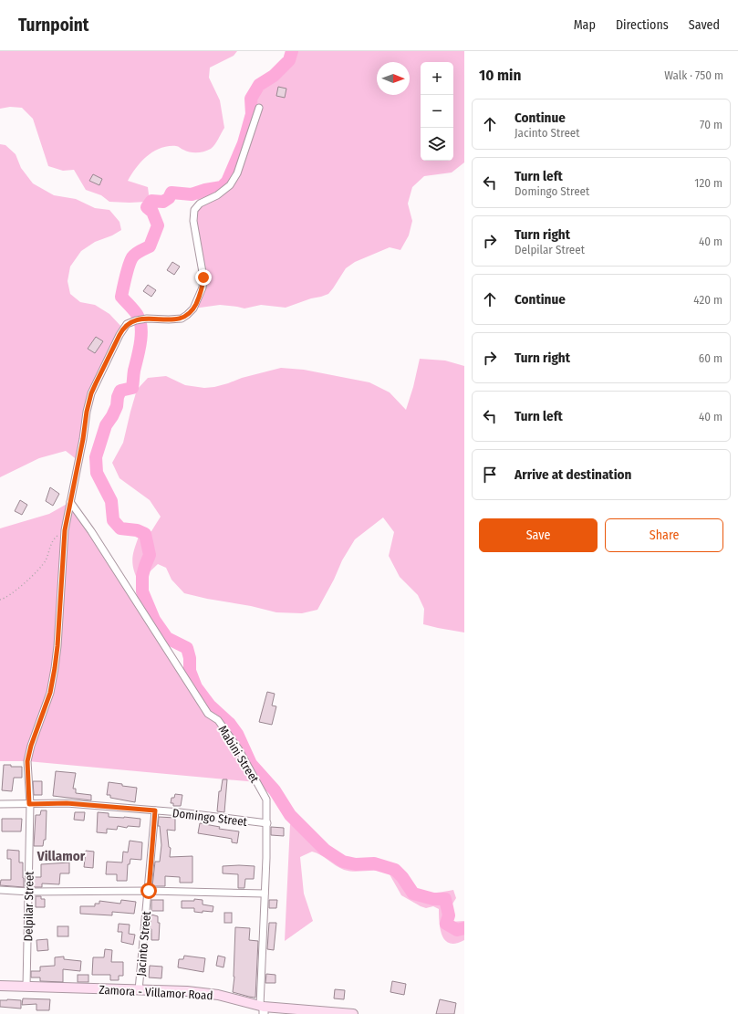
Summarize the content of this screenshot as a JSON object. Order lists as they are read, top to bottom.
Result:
{
  "streets": {
    "main road": ["Zamora - Villamor Road"],
    "street": [
      "Mabini Street",
      "Domingo Street",
      "Delpilar Street",
      "Jacinto Street"
    ]
  },
  "crossings": [
    ["Mabini Street", "Domingo Street"],
    ["Mabini Street", "Delpilar Street"],
    ["Mabini Street", "Zamora - Villamor Road"],
    ["Domingo Street", "Delpilar Street"],
    ["Domingo Street", "Jacinto Street"],
    ["Delpilar Street", "Zamora - Villamor Road"],
    ["Jacinto Street", "Zamora - Villamor Road"]
  ],
  "districts": ["Villamor"],
  "north": "right",
  "page": {
    "header": "Turnpoint",
    "nav": ["Map", "Directions", "Saved"],
    "heading": ["10 min", "Walk · 750 m"],
    "map_buttons": ["+", "−"],
    "list": [
      ["Continue", "Jacinto Street", "70 m"],
      ["Turn left", "Domingo Street", "120 m"],
      ["Turn right", "Delpilar Street", "40 m"],
      ["Continue", "420 m"],
      ["Turn right", "60 m"],
      ["Turn left", "40 m"],
      "Arrive at destination"
    ],
    "buttons": ["Save", "Share"]
  }
}
